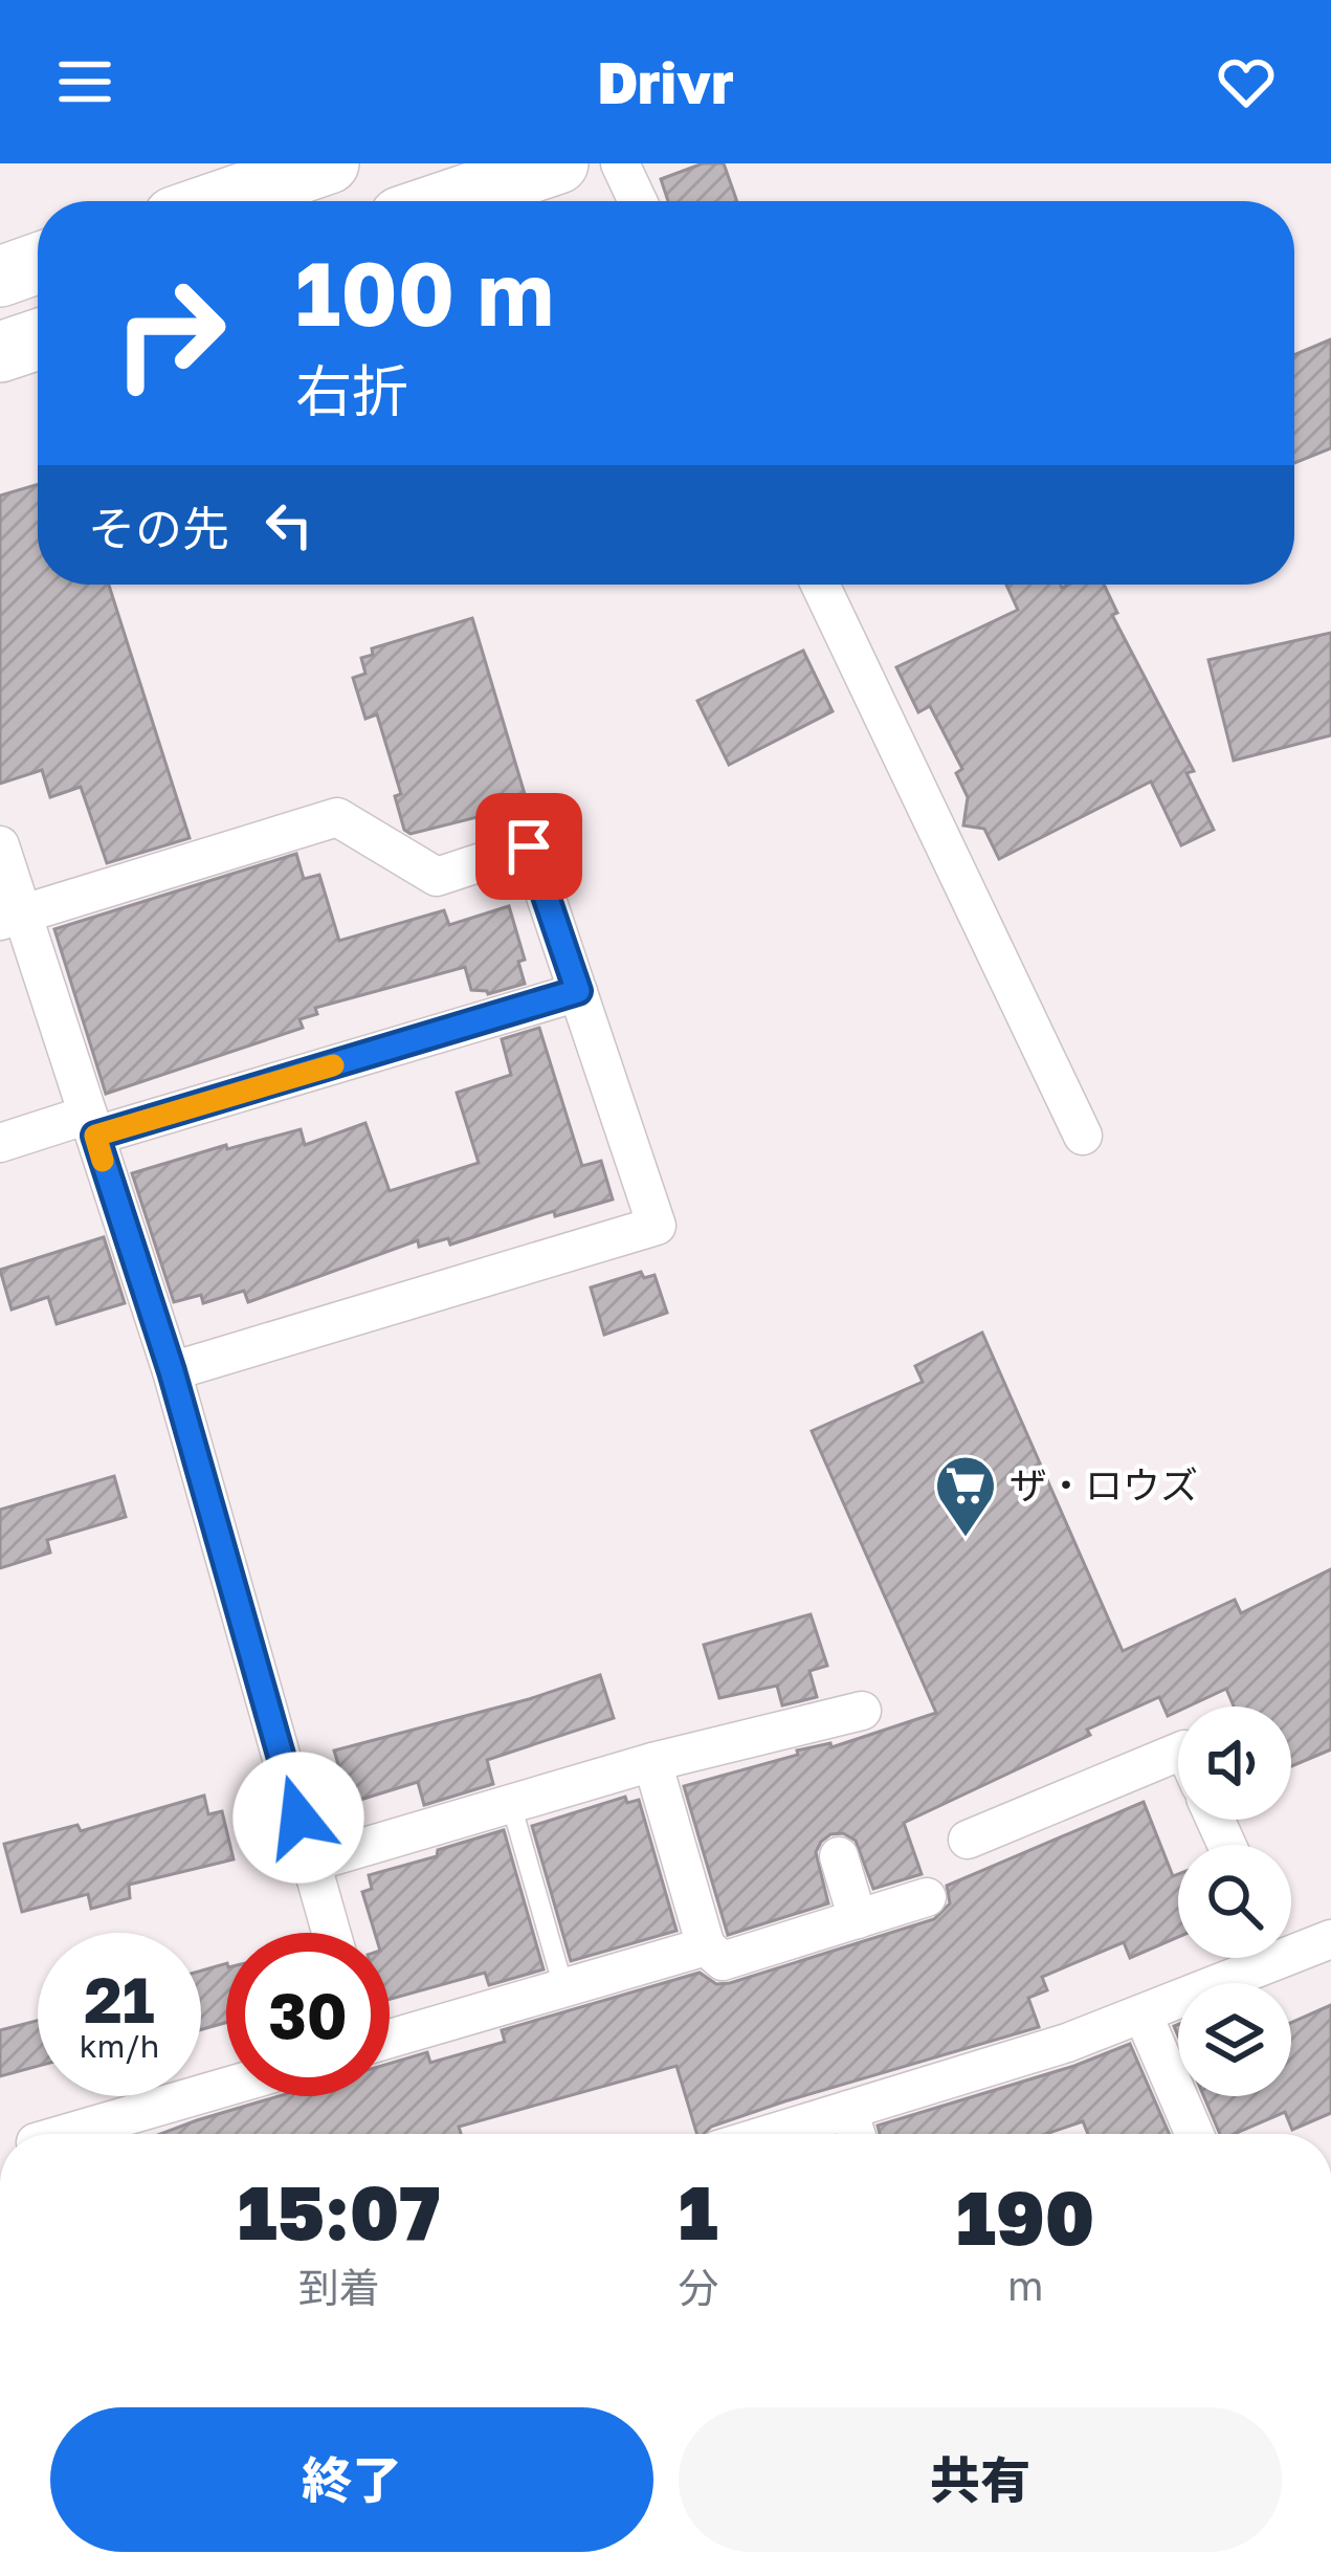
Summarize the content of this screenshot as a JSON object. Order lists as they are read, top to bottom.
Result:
{
  "places": {
    "supermarket": ["ザ・ロウズ"]
  },
  "page": {
    "header": "Drivr",
    "turn": ["100 m", "右折"],
    "then": "その先",
    "speed": "21 km/h",
    "limit": "30",
    "eta": [
      "15:07",
      "到着",
      "1",
      "分",
      "190",
      "m"
    ],
    "buttons": ["終了", "共有"]
  }
}
